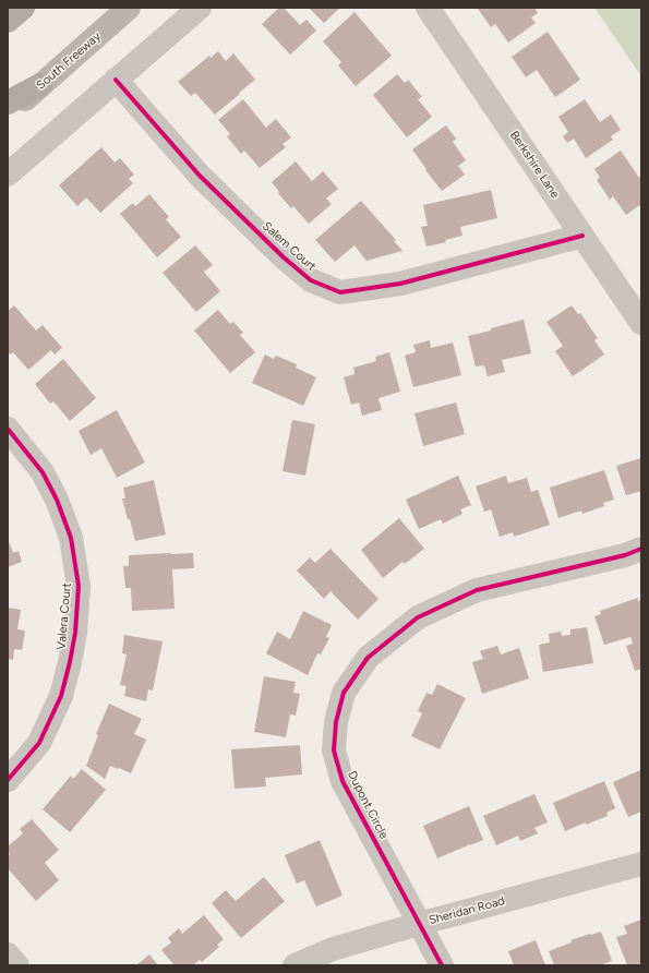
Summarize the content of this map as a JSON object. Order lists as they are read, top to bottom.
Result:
{
  "streets": {
    "main road": ["South Freeway"],
    "street": [
      "Berkshire Lane",
      "Salem Court",
      "Valera Court",
      "Dupont Circle",
      "Sheridan Road"
    ]
  },
  "crossings": [
    ["Berkshire Lane", "Salem Court"],
    ["Dupont Circle", "Sheridan Road"]
  ]
}
